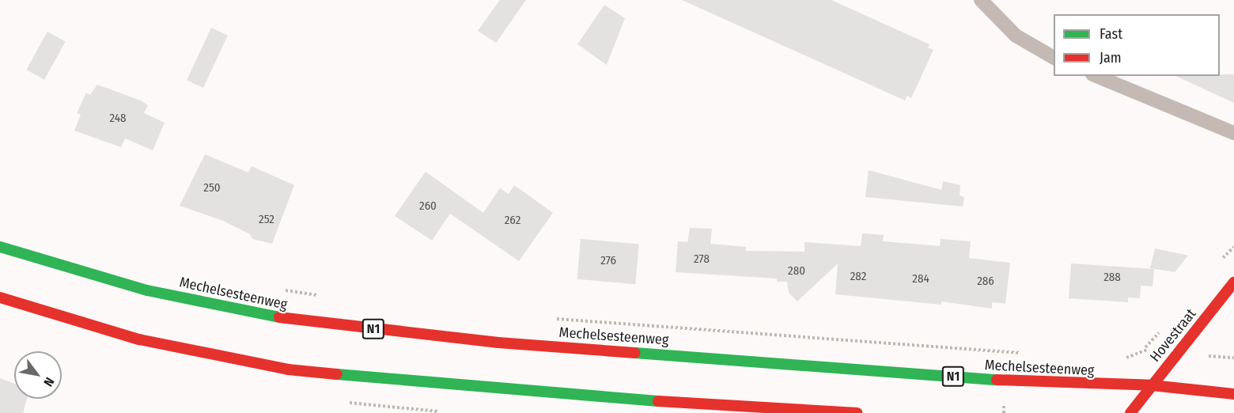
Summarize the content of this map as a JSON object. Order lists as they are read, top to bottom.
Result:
{
  "streets": {
    "main road": ["Mechelsesteenweg", "N1", "Hovestraat"]
  },
  "crossings": [
    ["Mechelsesteenweg", "Hovestraat"]
  ],
  "house_numbers": [
    "248",
    "250",
    "260",
    "252",
    "262",
    "278",
    "276",
    "280",
    "282",
    "288",
    "284",
    "286"
  ],
  "legend": ["Fast", "Jam"],
  "north": "bottom right"
}
